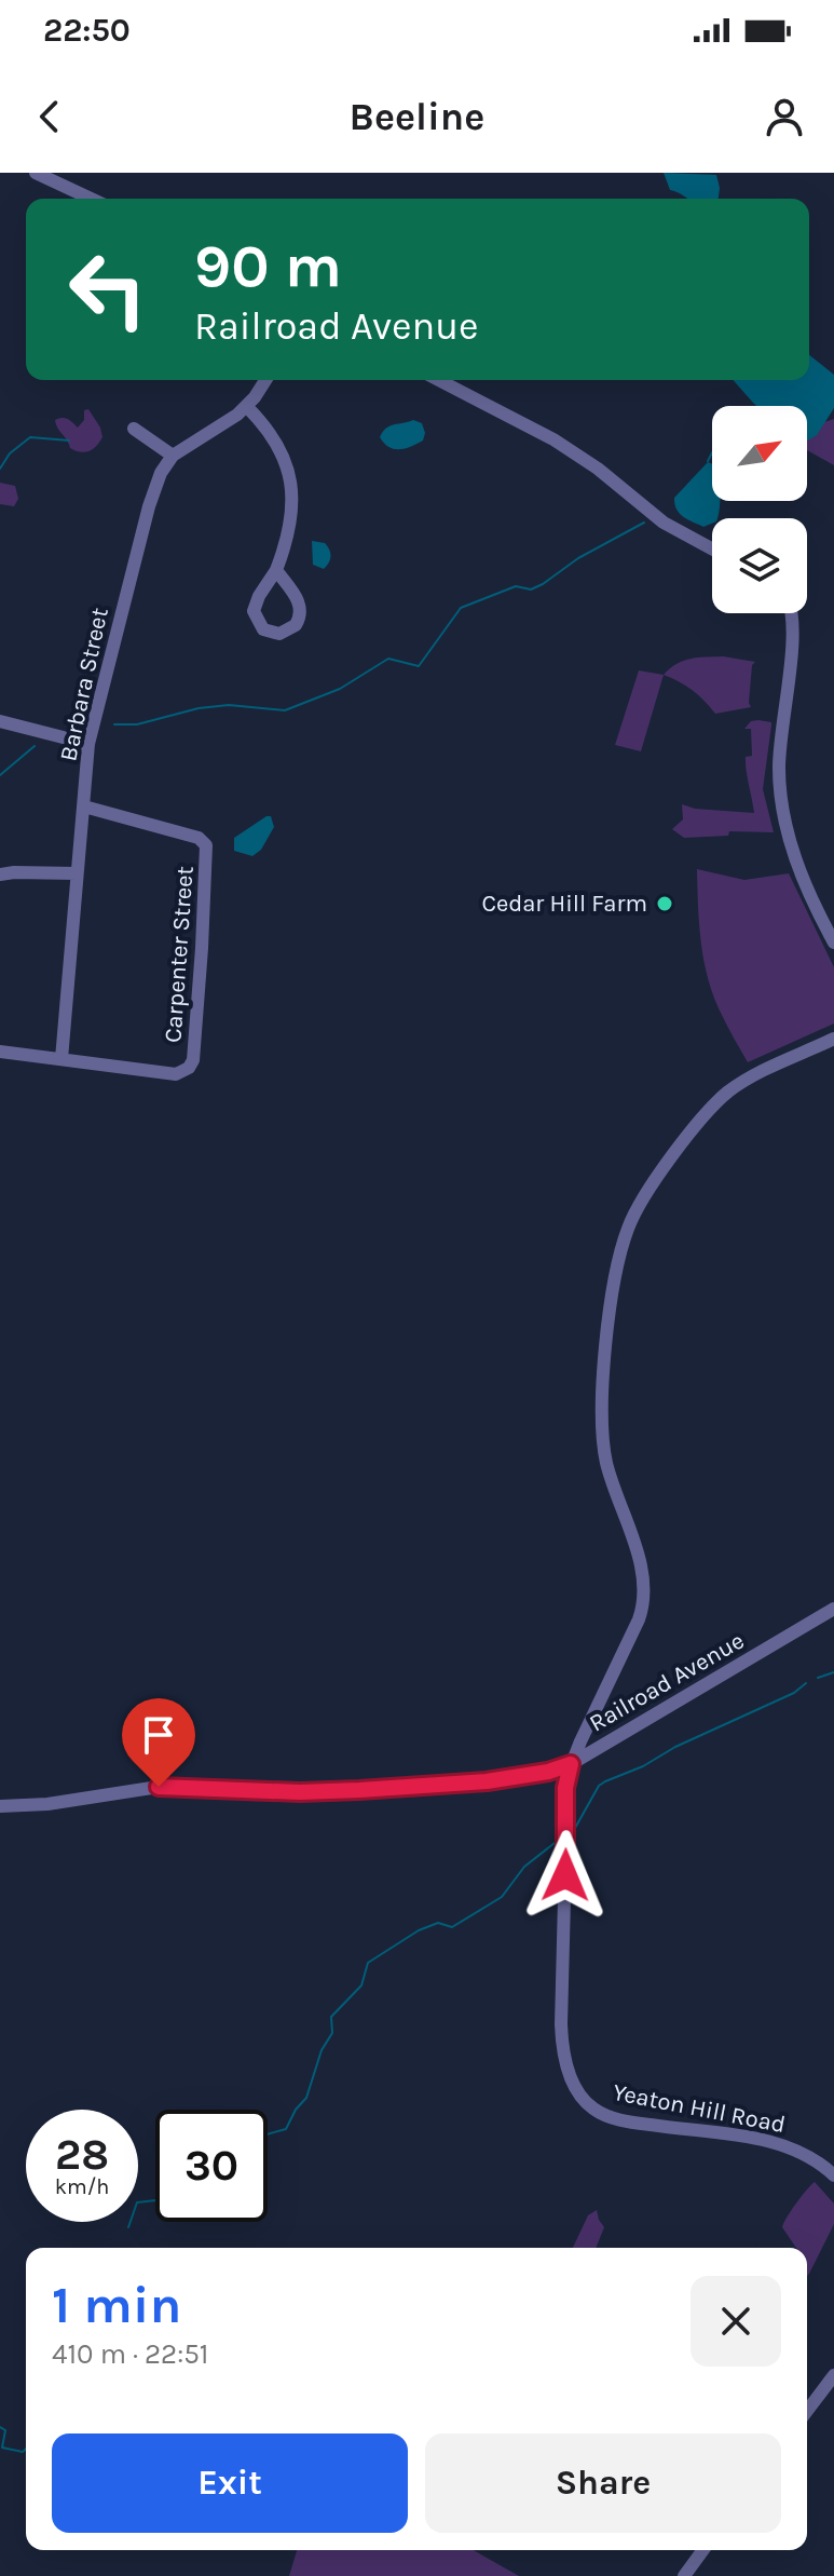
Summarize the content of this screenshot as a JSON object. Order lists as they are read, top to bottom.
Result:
{
  "streets": {
    "street": [
      "Barbara Street",
      "Carpenter Street",
      "Railroad Avenue",
      "Yeaton Hill Road"
    ]
  },
  "crossings": [
    ["Barbara Street", "Carpenter Street"],
    ["Railroad Avenue", "Yeaton Hill Road"]
  ],
  "places": ["Cedar Hill Farm"],
  "north": "top right",
  "page": {
    "status": "22:50",
    "header": "Beeline",
    "turn": ["90 m", "Railroad Avenue"],
    "speed": "28 km/h",
    "limit": "30",
    "heading": ["1 min", "410 m · 22:51"],
    "buttons": ["Exit", "Share"]
  }
}
